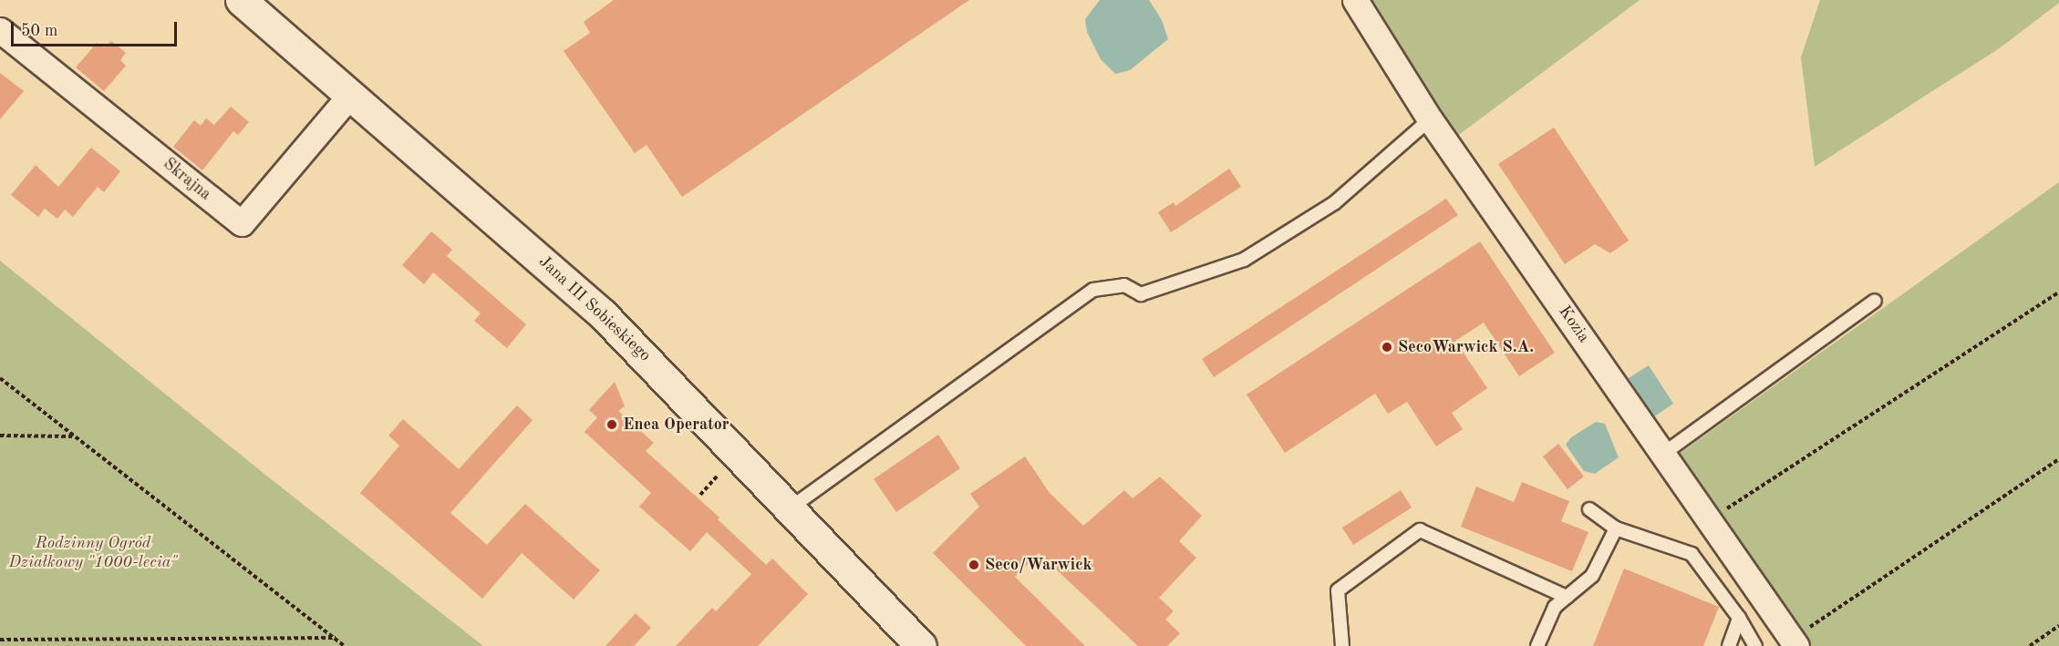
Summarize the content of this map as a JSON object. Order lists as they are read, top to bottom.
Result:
{
  "streets": {
    "street": ["Skrajna", "Jana III Sobieskiego", "Kozia"]
  },
  "crossings": [
    ["Skrajna", "Jana III Sobieskiego"]
  ],
  "parks": ["Rodzinny Ogród Działkowy \"1000-lecia\""],
  "places": ["SecoWarwick S.A.", "Enea Operator", "Seco/Warwick"],
  "scale_bar": "50 m"
}
